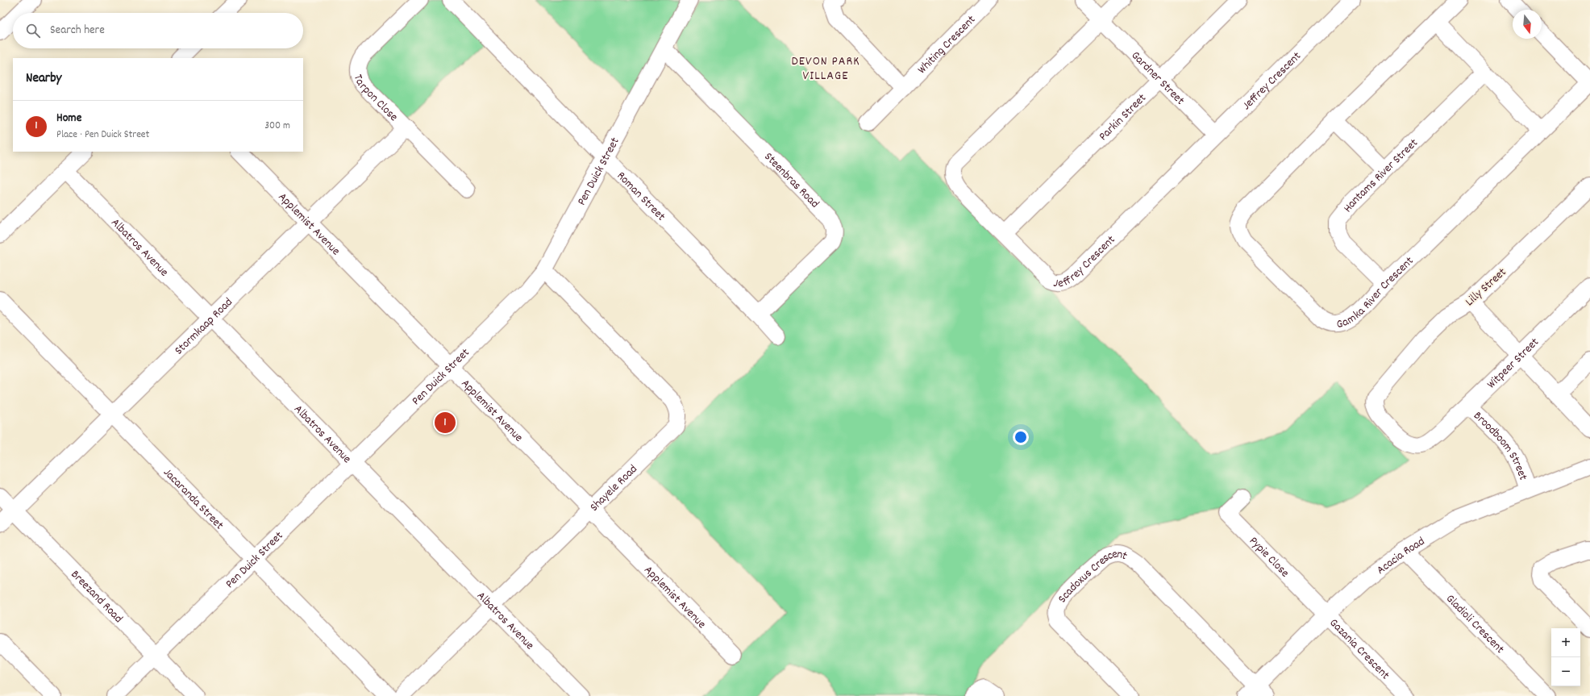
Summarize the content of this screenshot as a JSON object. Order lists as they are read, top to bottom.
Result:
{
  "streets": {
    "street": [
      "Whiting Crescent",
      "Gardner Street",
      "Jeffrey Crescent",
      "Tarpon Close",
      "Parkin Street",
      "Pen Duick Street",
      "Hantams River Street",
      "Steenbras Road",
      "Roman Street",
      "Applemist Avenue",
      "Albatros Avenue",
      "Lilly Street",
      "Gamka River Crescent",
      "Stormkaap Road",
      "Witpeer Street",
      "Broodboom Street",
      "Shayele Road",
      "Jacaranda Street",
      "Acacia Road",
      "Pypie Close",
      "Scadoxus Crescent",
      "Breezand Road",
      "Gladioli Crescent",
      "Gazania Crescent"
    ]
  },
  "crossings": [
    ["Gardner Street", "Jeffrey Crescent"],
    ["Gardner Street", "Parkin Street"],
    ["Jeffrey Crescent", "Parkin Street"],
    ["Tarpon Close", "Stormkaap Road"],
    ["Pen Duick Street", "Steenbras Road"],
    ["Pen Duick Street", "Roman Street"],
    ["Pen Duick Street", "Applemist Avenue"],
    ["Pen Duick Street", "Albatros Avenue"],
    ["Pen Duick Street", "Shayele Road"],
    ["Pen Duick Street", "Jacaranda Street"],
    ["Pen Duick Street", "Breezand Road"],
    ["Hantams River Street", "Gamka River Crescent"],
    ["Steenbras Road", "Roman Street"],
    ["Applemist Avenue", "Stormkaap Road"],
    ["Applemist Avenue", "Shayele Road"],
    ["Albatros Avenue", "Stormkaap Road"],
    ["Albatros Avenue", "Shayele Road"],
    ["Lilly Street", "Witpeer Street"],
    ["Stormkaap Road", "Jacaranda Street"],
    ["Stormkaap Road", "Breezand Road"],
    ["Witpeer Street", "Broodboom Street"],
    ["Broodboom Street", "Acacia Road"],
    ["Acacia Road", "Pypie Close"],
    ["Acacia Road", "Scadoxus Crescent"],
    ["Acacia Road", "Gladioli Crescent"],
    ["Acacia Road", "Gazania Crescent"],
    ["Pypie Close", "Gazania Crescent"]
  ],
  "districts": ["DEVON PARK VILLAGE"],
  "north": "bottom",
  "page": {
    "search": "Search here",
    "heading": "Nearby",
    "list": [
      {
        "mark": "1",
        "name": "Home",
        "note": "Place · Pen Duick Street",
        "value": "300 m"
      }
    ],
    "pins": "1",
    "map_buttons": ["+", "−"]
  }
}
